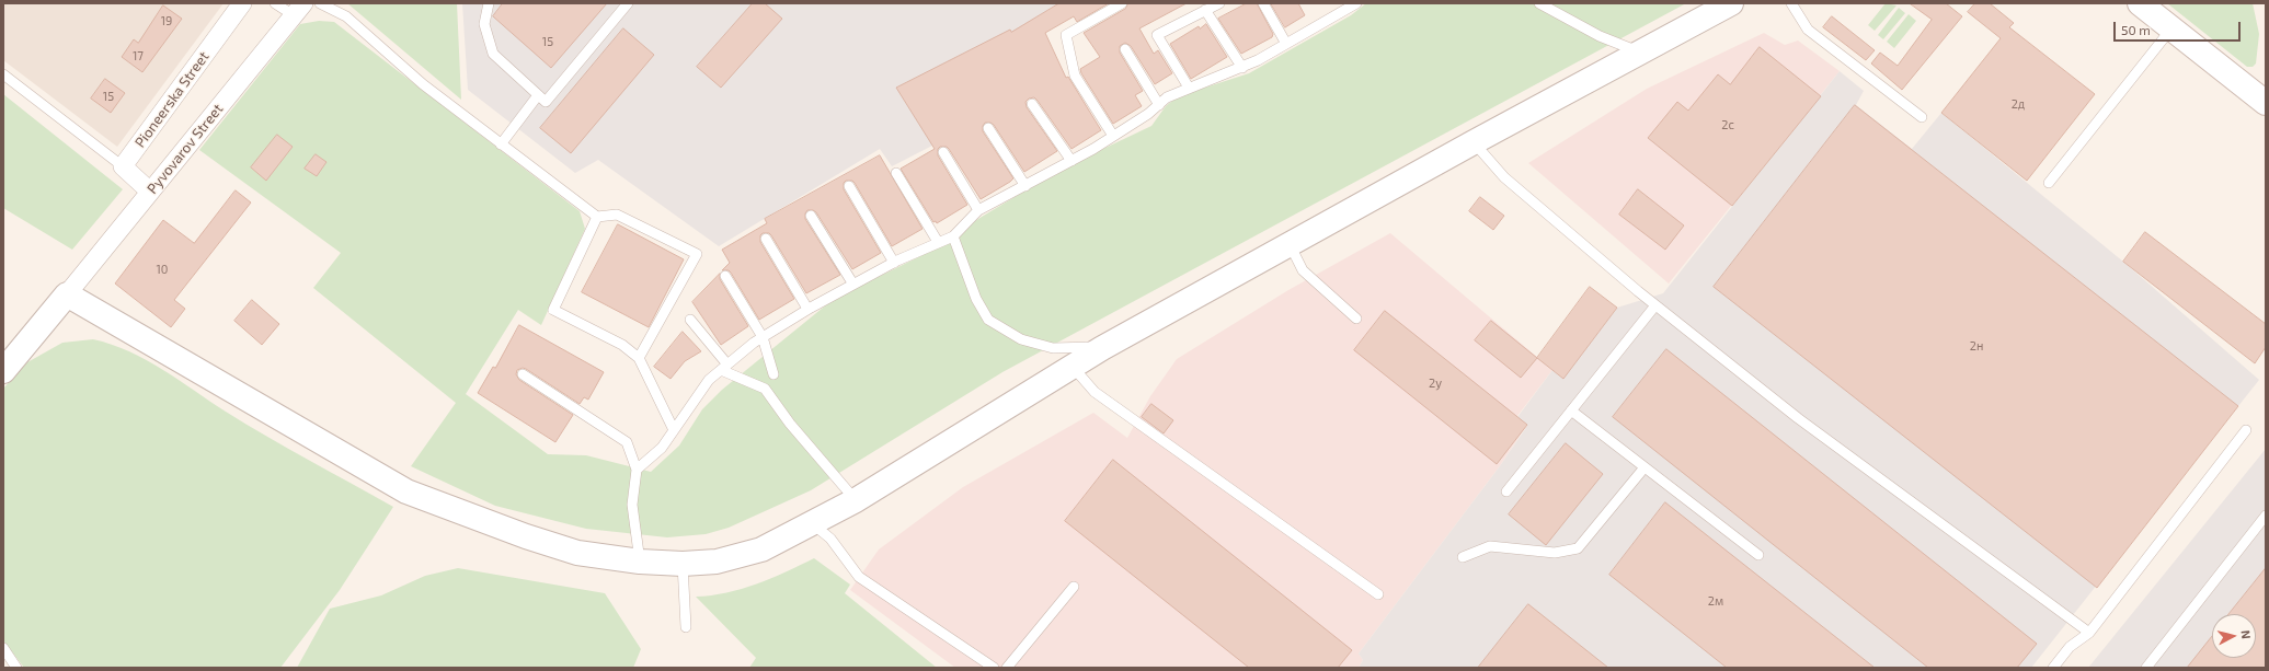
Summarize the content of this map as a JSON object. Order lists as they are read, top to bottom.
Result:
{
  "streets": {
    "street": ["Pioneerska Street", "Pyvovarov Street"]
  },
  "house_numbers": [
    "19",
    "15",
    "17",
    "15",
    "2д",
    "2с",
    "10",
    "2н",
    "2у",
    "2м"
  ],
  "scale_bar": "50 m",
  "north": "right"
}
